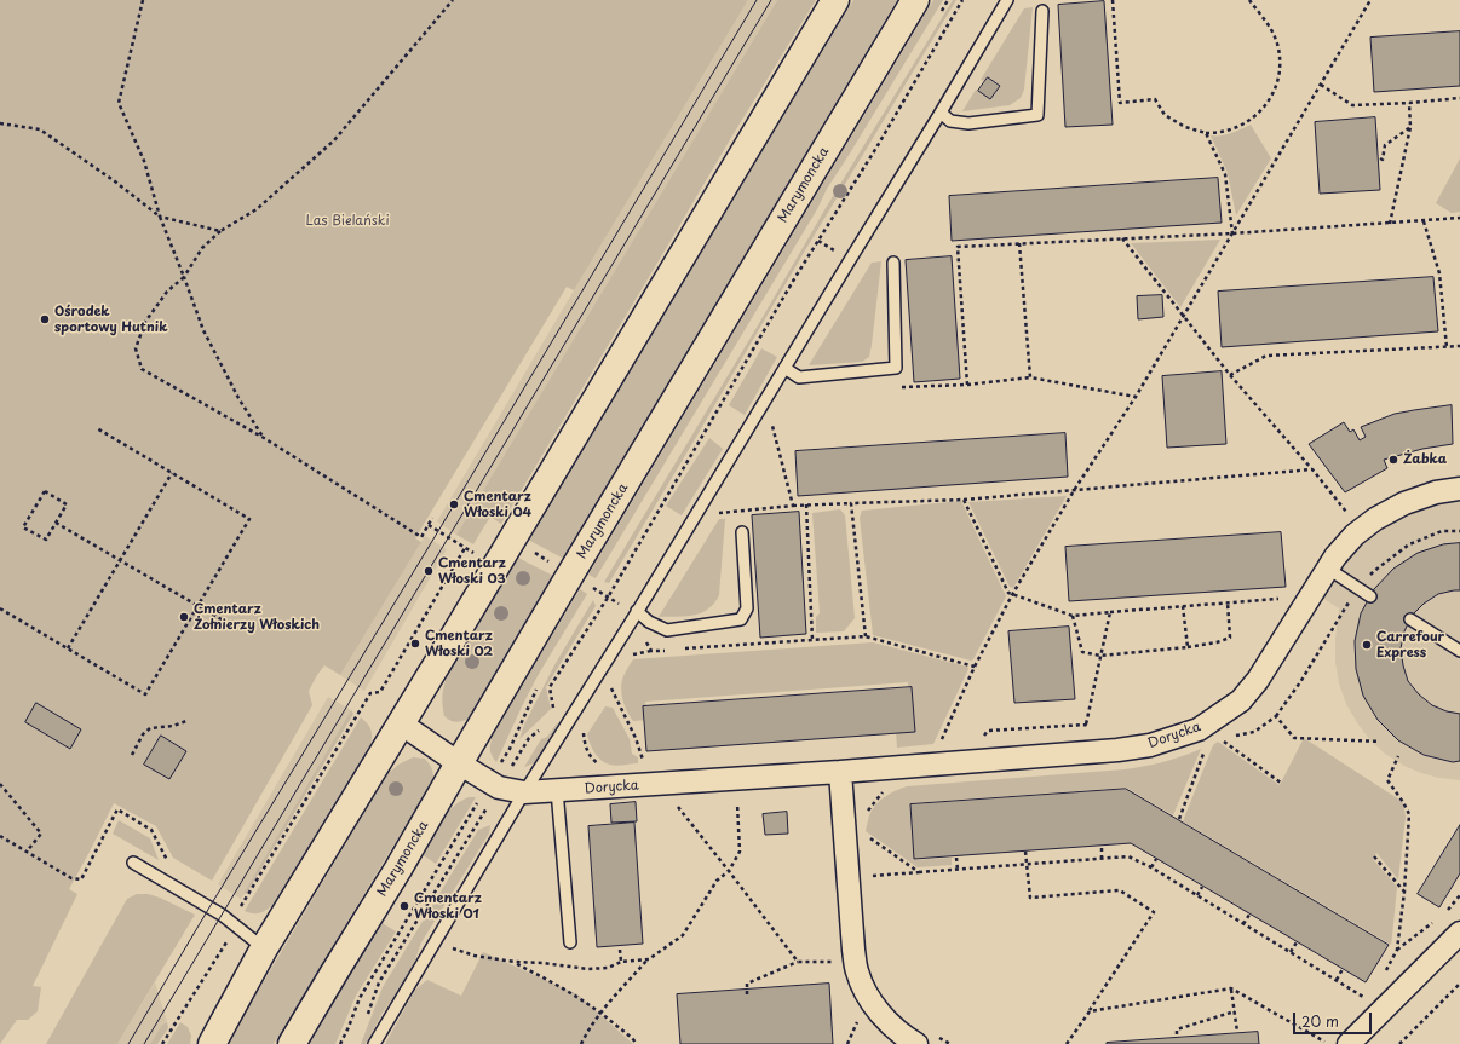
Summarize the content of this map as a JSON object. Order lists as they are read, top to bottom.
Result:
{
  "streets": {
    "main road": ["Marymoncka"],
    "street": ["Dorycka"]
  },
  "crossings": [
    ["Marymoncka", "Dorycka"]
  ],
  "parks": ["Las Bielański"],
  "places": [
    "Ośrodek sportowy Hutnik",
    "Żabka",
    "Cmentarz Włoski 04",
    "Cmentarz Włoski 03",
    "Cmentarz Żołnierzy Włoskich",
    "Cmentarz Włoski 02",
    "Carrefour Express",
    "Cmentarz Włoski 01"
  ],
  "scale_bar": "20 m"
}
